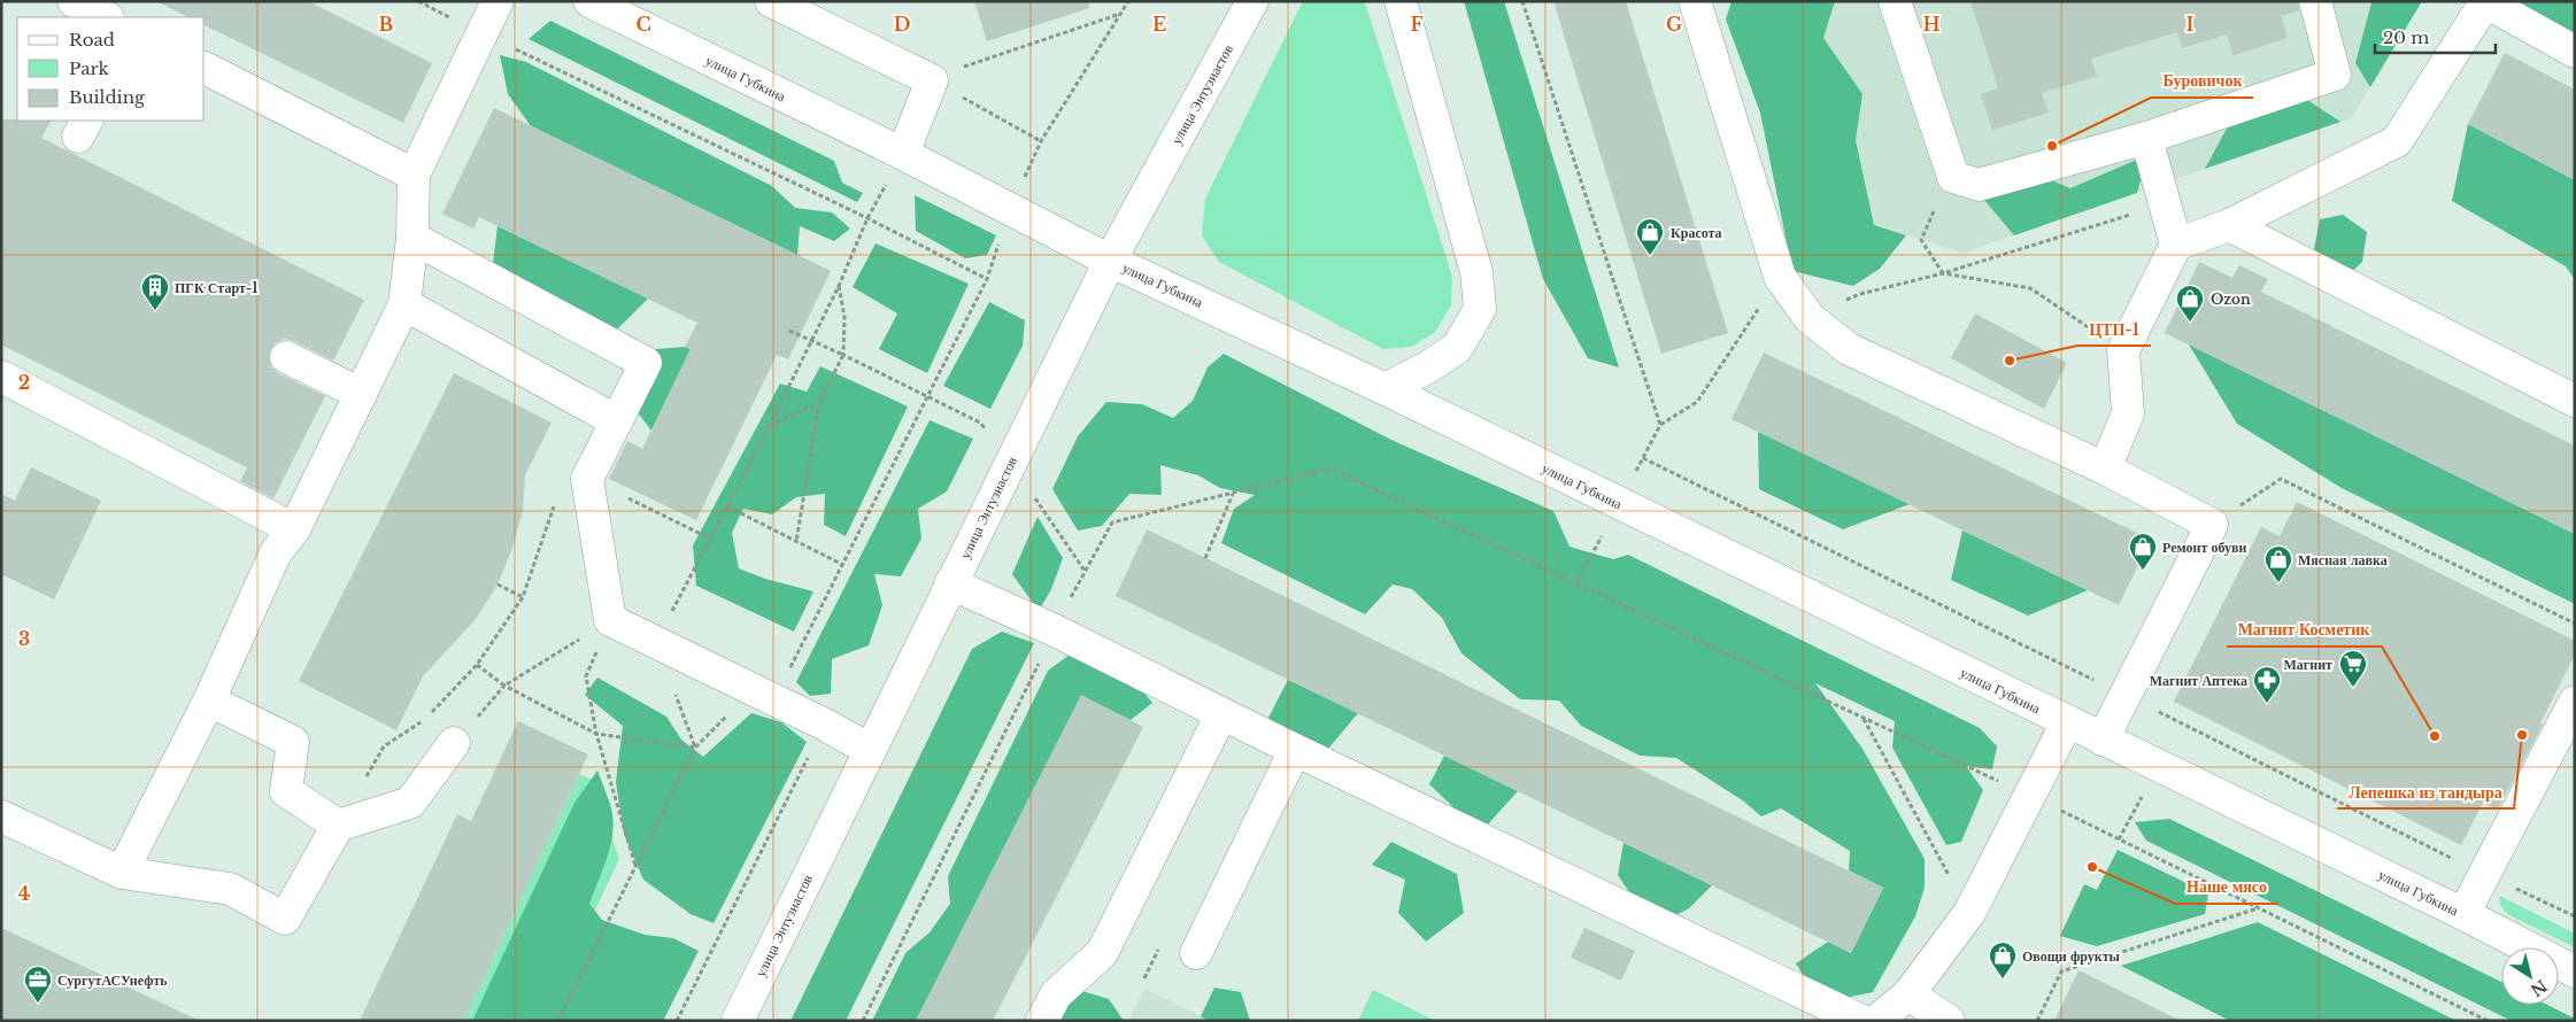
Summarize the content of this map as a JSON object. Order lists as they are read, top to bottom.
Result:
{
  "streets": {
    "main road": ["улица Губкина", "улица Энтузиастов"]
  },
  "crossings": [
    ["улица Губкина", "улица Энтузиастов"]
  ],
  "places": {
    "other": [
      "Буровичок",
      "ЦТП-1",
      "Лепешка из тандыра",
      "Магнит Косметик",
      "Наше мясо"
    ],
    "shop": [
      "Красота",
      "Ozon",
      "Ремонт обуви",
      "Мясная лавка",
      "Овощи фрукты"
    ],
    "building": ["ПГК Старт-1"],
    "supermarket": ["Магнит"],
    "pharmacy": ["Магнит Аптека"],
    "office": ["СургутАСУнефть"]
  },
  "legend": ["Road", "Park", "Building"],
  "scale_bar": "20 m",
  "north": "bottom right",
  "grid": {
    "columns": [
      "B",
      "C",
      "D",
      "E",
      "F",
      "G",
      "H",
      "I"
    ],
    "rows": ["2", "3", "4"]
  }
}
